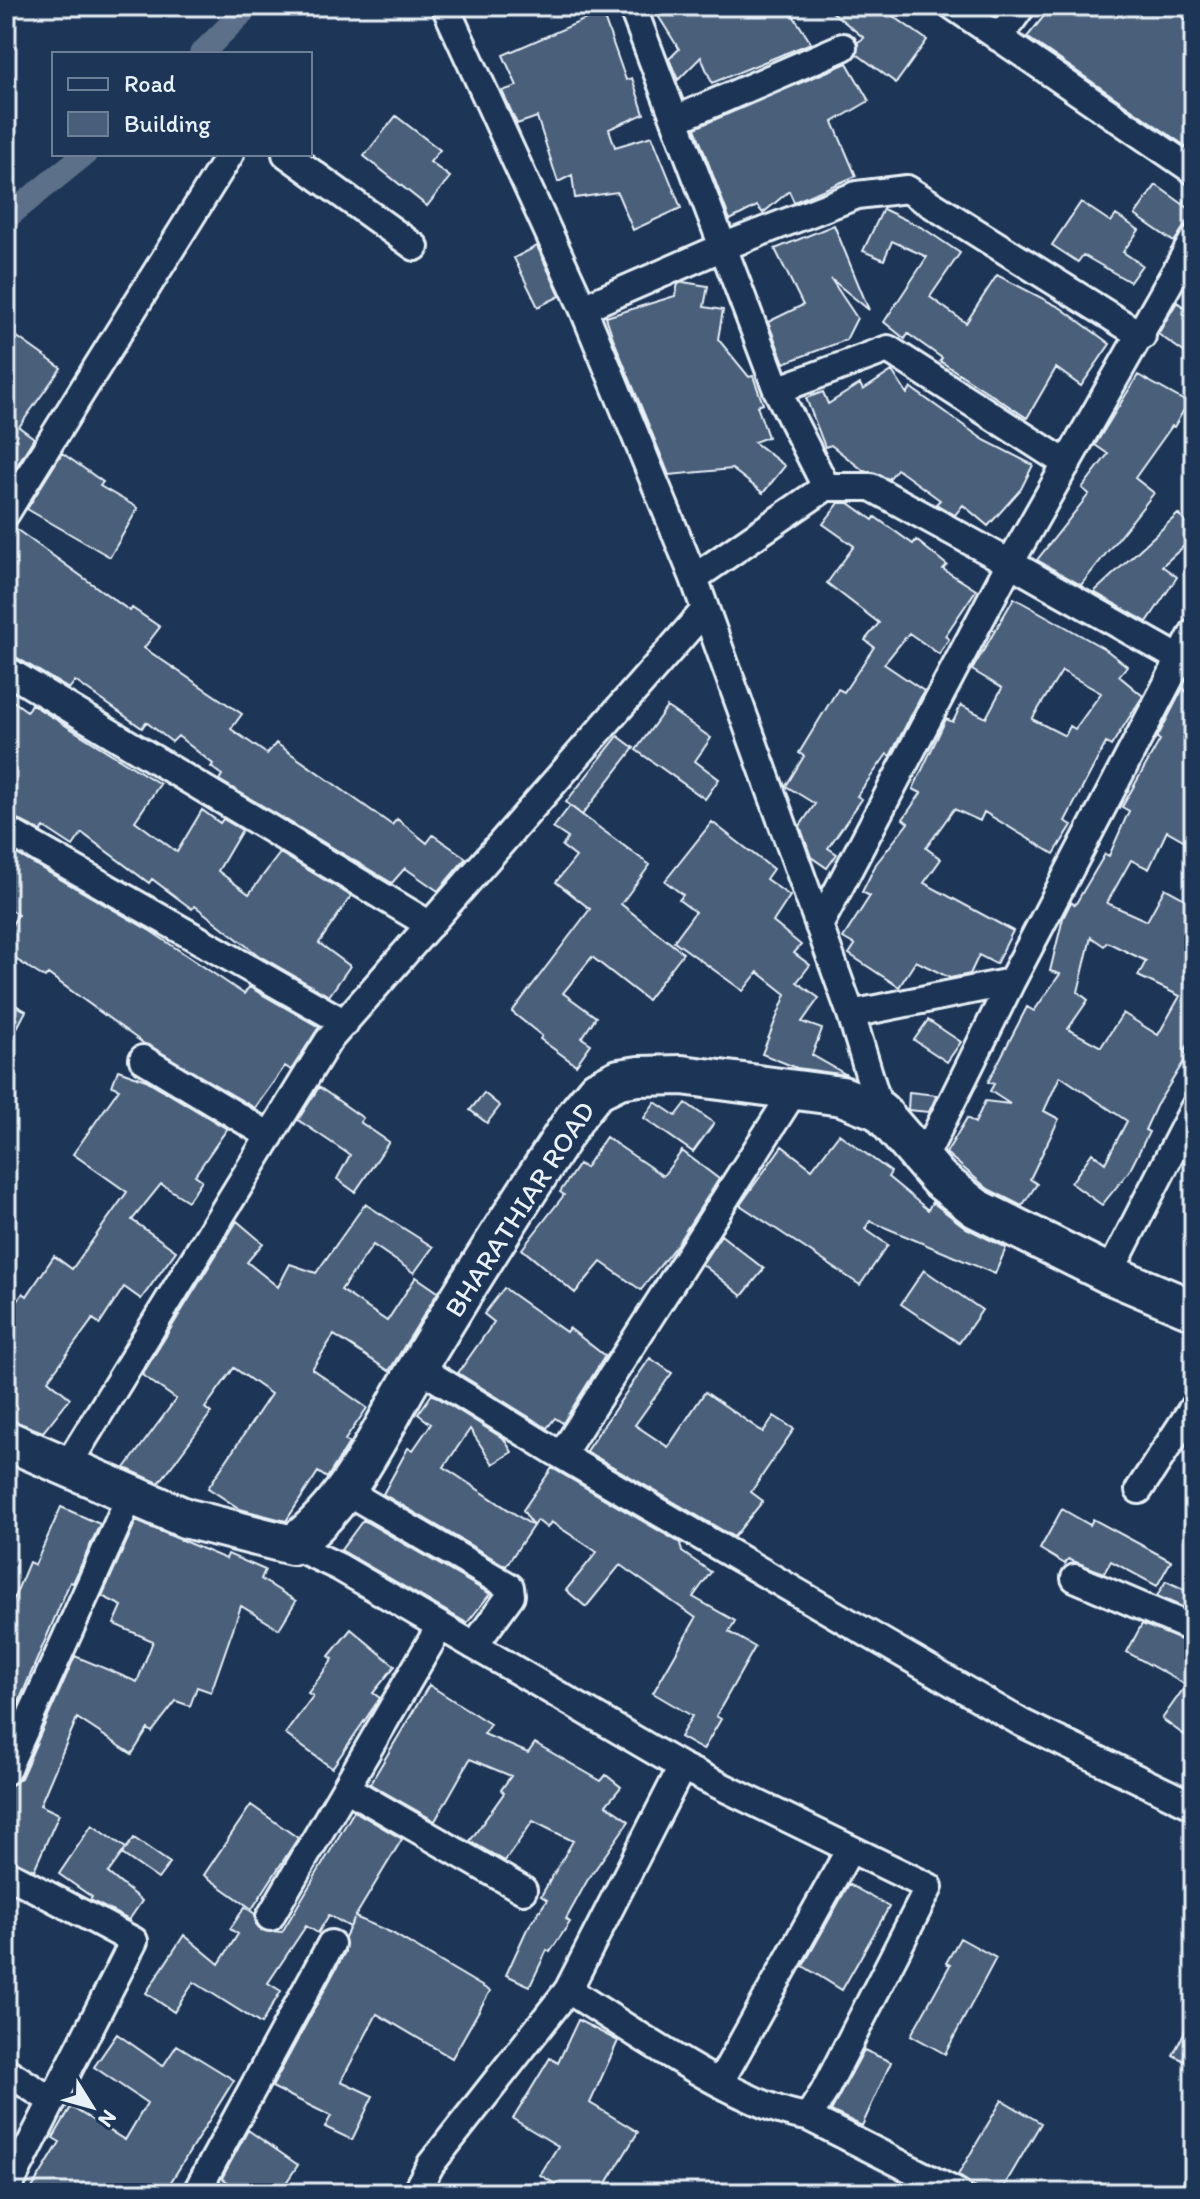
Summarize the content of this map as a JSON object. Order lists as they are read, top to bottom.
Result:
{
  "streets": {
    "main road": ["BHARATHIAR ROAD"]
  },
  "legend": ["Road", "Building"],
  "north": "bottom right"
}
